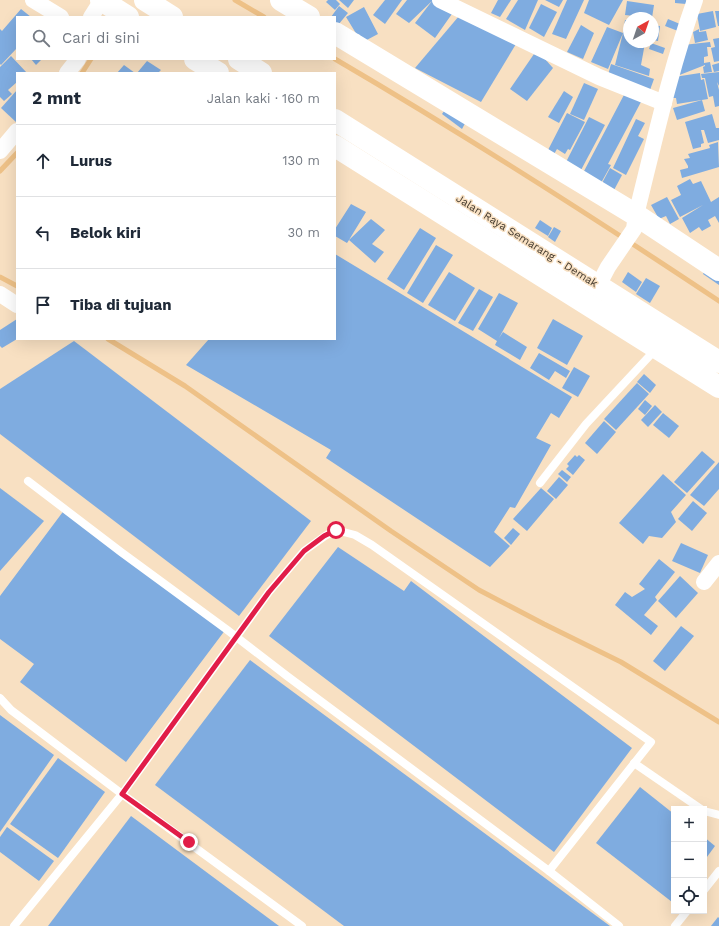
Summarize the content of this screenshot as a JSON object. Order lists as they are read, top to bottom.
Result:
{
  "streets": {
    "main road": ["Jalan Raya Semarang - Demak"]
  },
  "north": "top right",
  "page": {
    "search": "Cari di sini",
    "heading": ["2 mnt", "Jalan kaki · 160 m"],
    "list": [
      ["Lurus", "130 m"],
      ["Belok kiri", "30 m"],
      "Tiba di tujuan"
    ],
    "map_buttons": ["+", "−"]
  }
}
